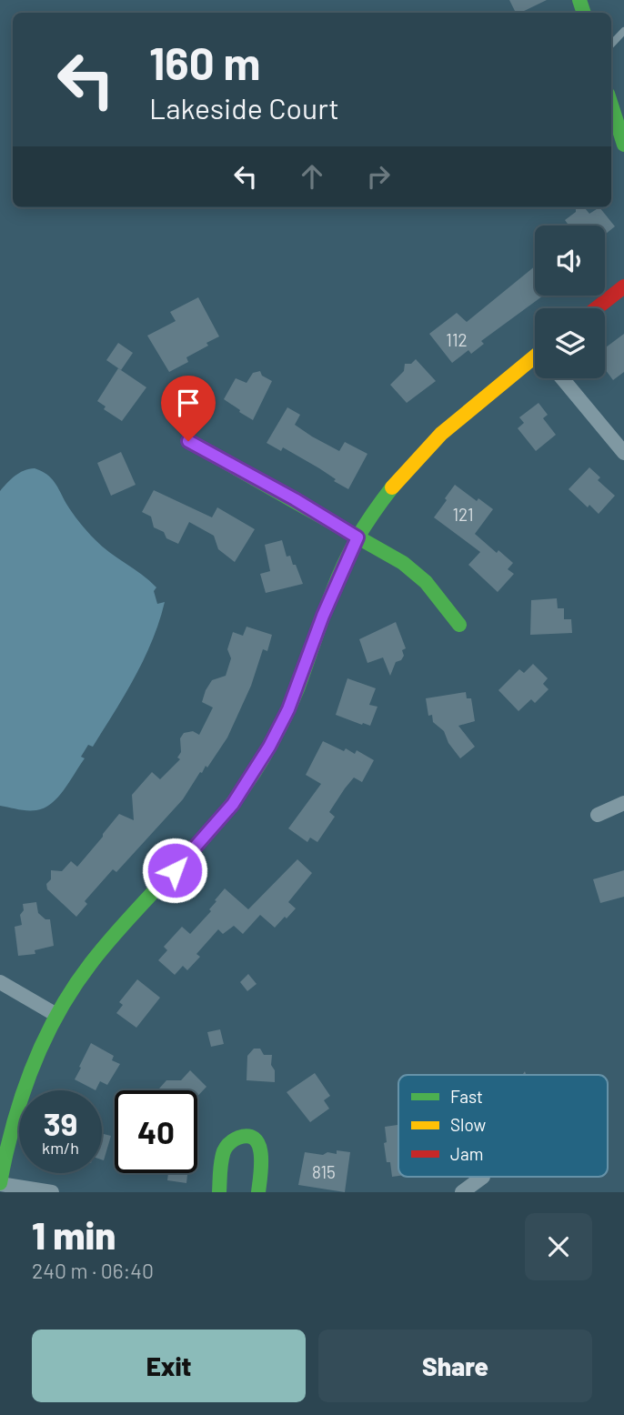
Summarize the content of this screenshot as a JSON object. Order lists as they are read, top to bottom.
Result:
{
  "house_numbers": ["112", "121", "815"],
  "legend": ["Fast", "Slow", "Jam"],
  "page": {
    "turn": ["160 m", "Lakeside Court"],
    "speed": "39 km/h",
    "limit": "40",
    "heading": ["1 min", "240 m · 06:40"],
    "buttons": ["Exit", "Share"]
  }
}
